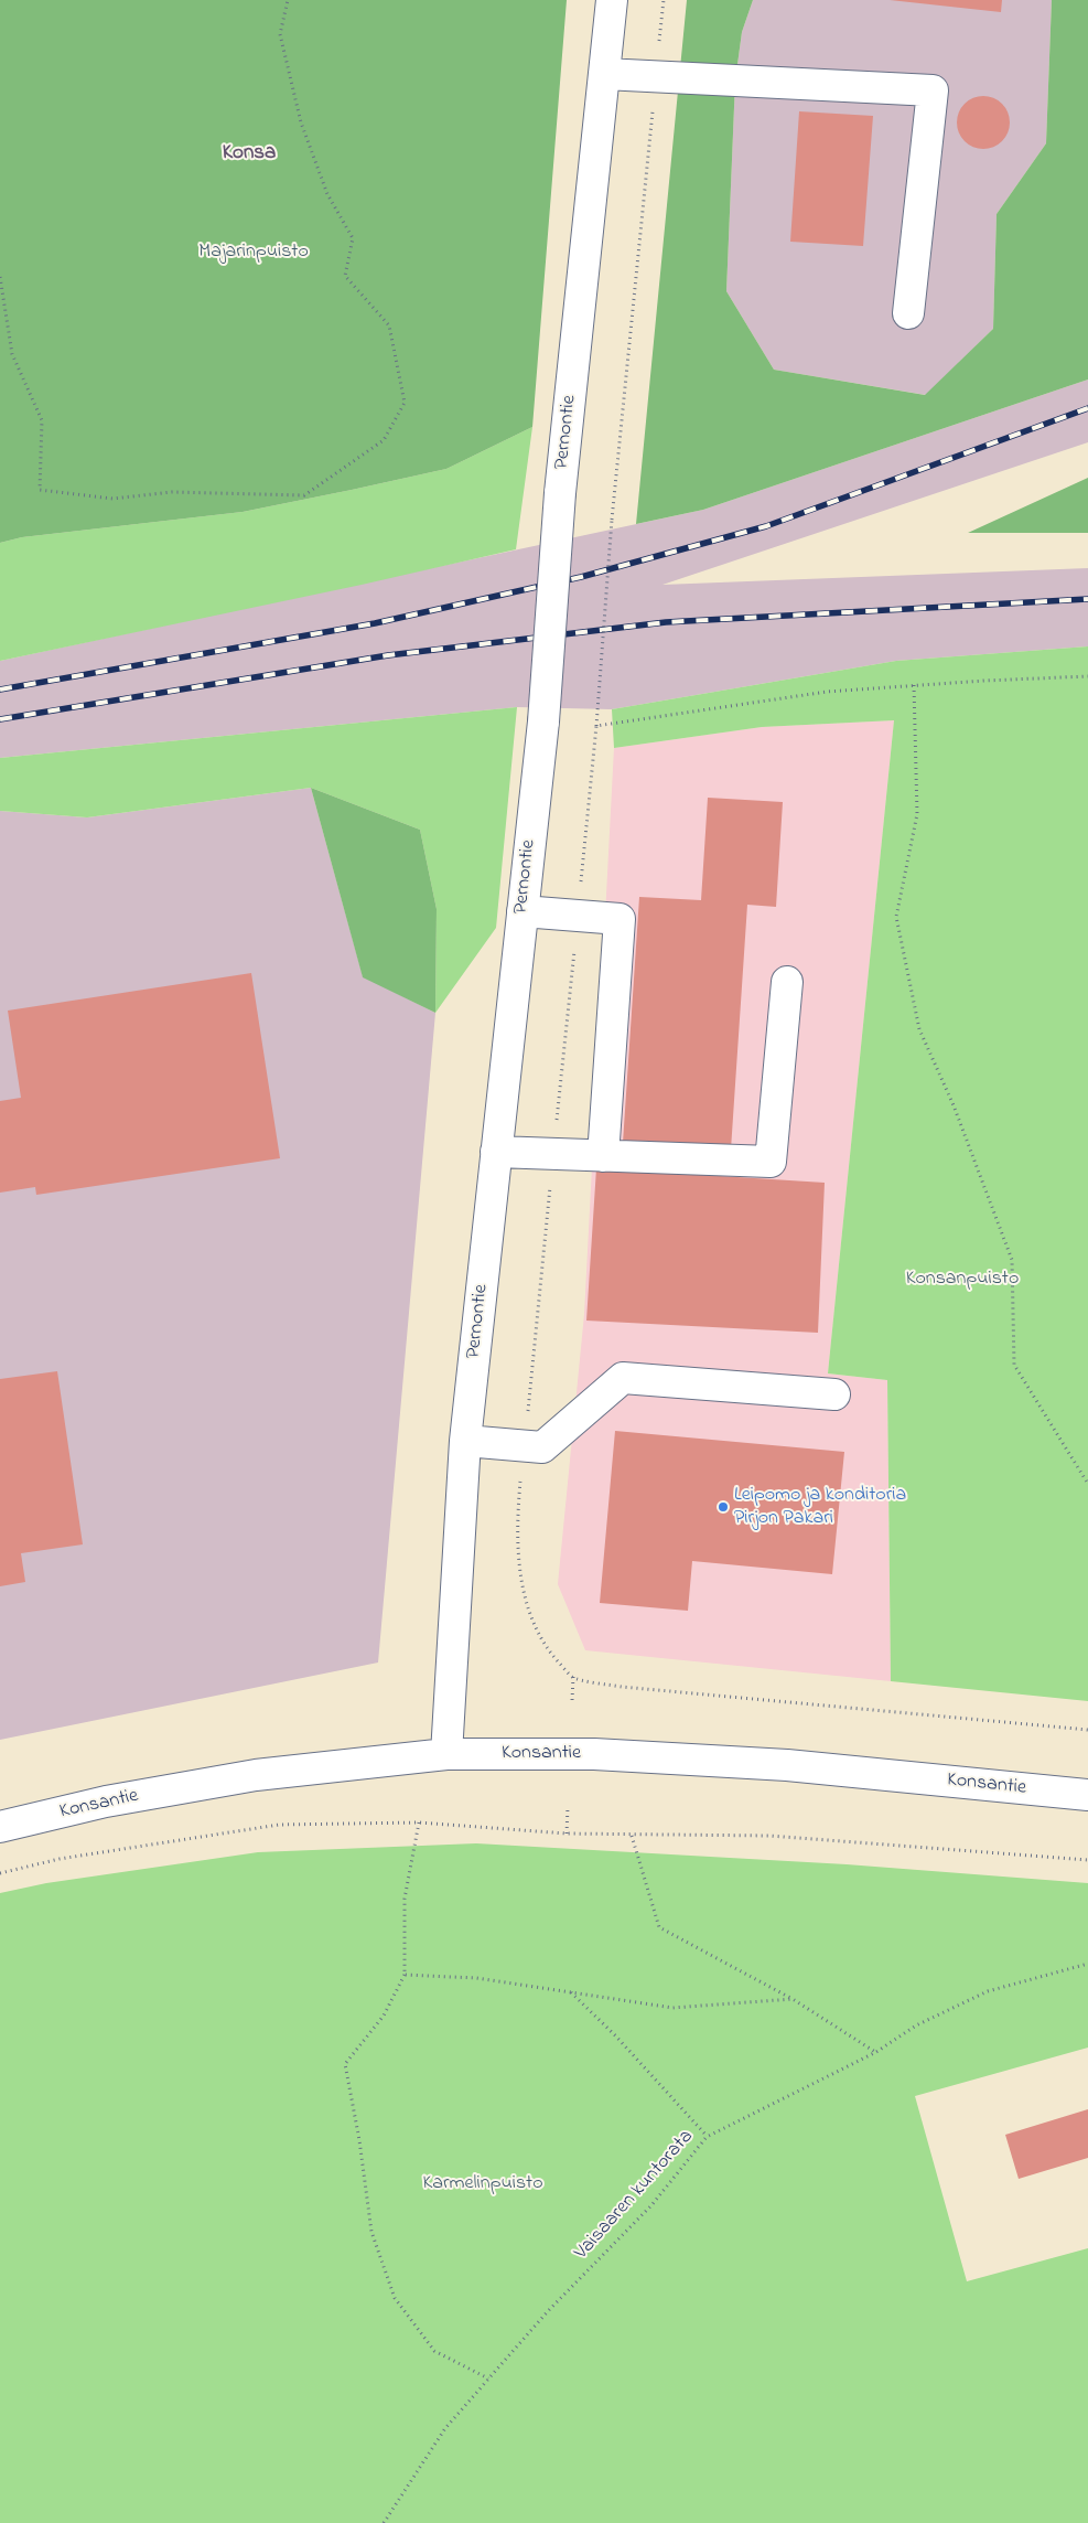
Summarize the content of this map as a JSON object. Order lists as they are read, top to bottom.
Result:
{
  "streets": {
    "street": ["Pernontie", "Konsantie"],
    "path": ["Vaisaaren kuntorata"]
  },
  "crossings": [
    ["Pernontie", "Konsantie"]
  ],
  "districts": ["Konsa"],
  "parks": ["Majarinpuisto", "Konsanpuisto", "Karmelinpuisto"],
  "places": ["Leipomo ja konditoria Pirjon Pakari"]
}
